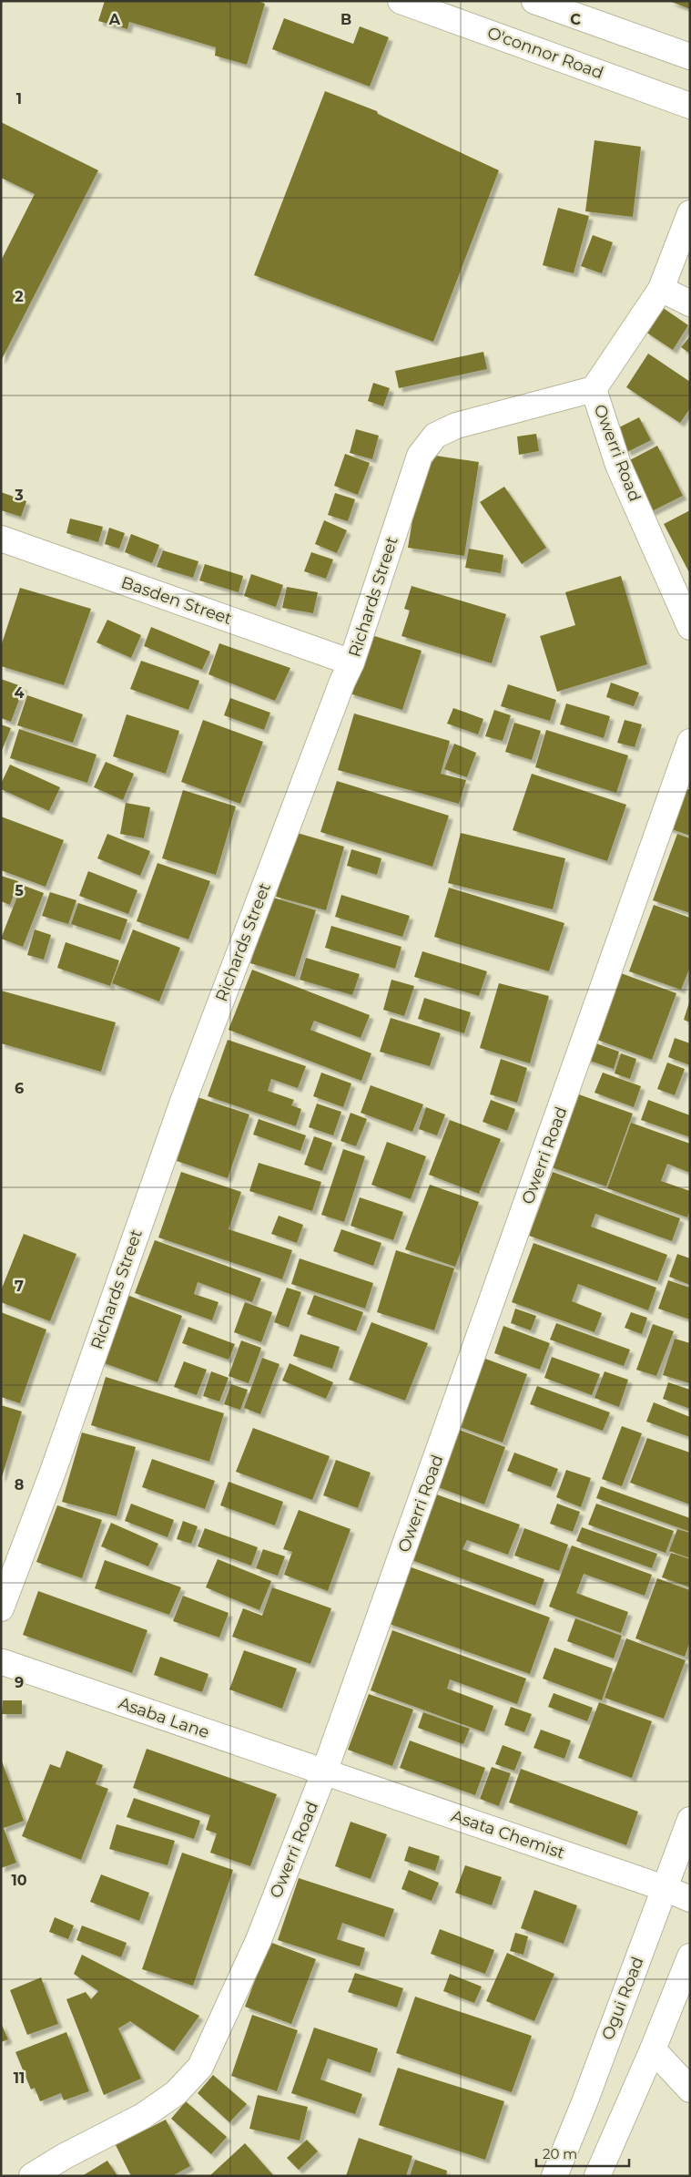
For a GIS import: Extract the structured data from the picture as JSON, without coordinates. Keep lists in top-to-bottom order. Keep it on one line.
{"streets":{"street":["O'connor Road","Owerri Road","Richards Street","Basden Street","Asaba Lane","Asata Chemist","Ogui Road"]},"crossings":[["Owerri Road","Richards Street"],["Owerri Road","Asaba Lane"],["Owerri Road","Asata Chemist"],["Richards Street","Basden Street"],["Asaba Lane","Asata Chemist"],["Asata Chemist","Ogui Road"]],"scale_bar":"20 m","grid":{"columns":["A","B","C"],"rows":["1","2","3","4","5","6","7","8","9","10","11"]}}
